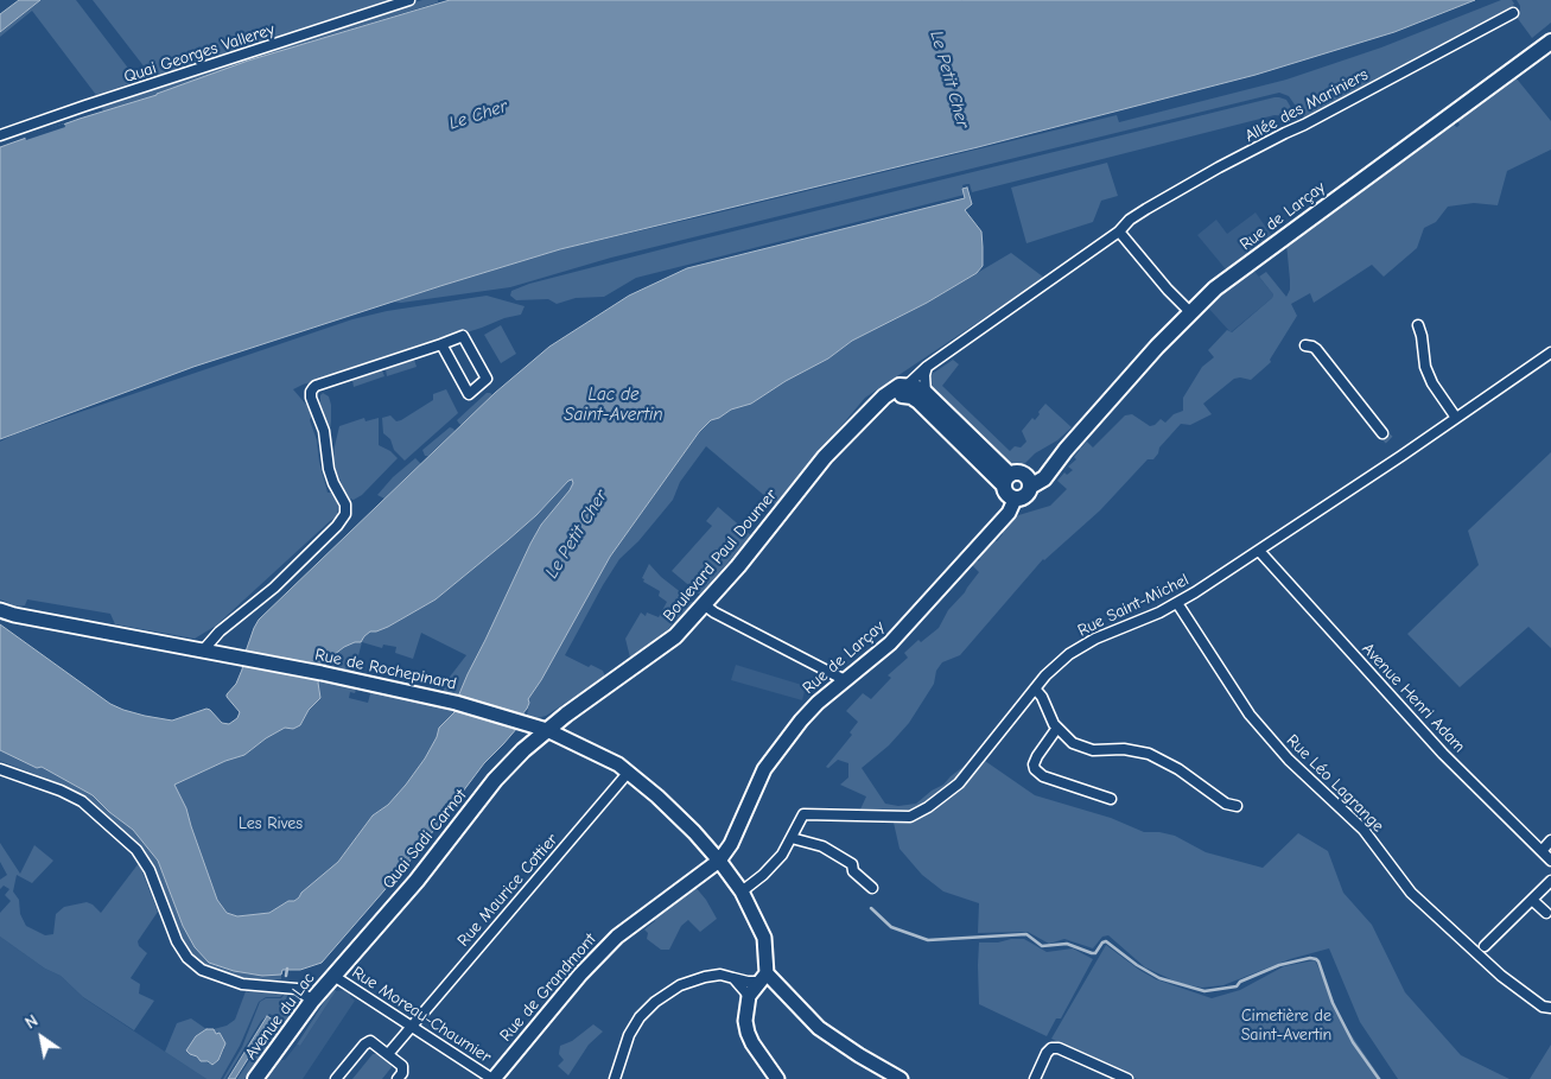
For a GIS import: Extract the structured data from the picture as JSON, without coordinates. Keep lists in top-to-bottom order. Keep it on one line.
{"streets":{"main road":["Rue de Larçay","Boulevard Paul Doumer","Quai Sadi Carnot","Avenue du Lac"],"street":["Quai Georges Vallerey","Allée des Mariniers","Rue Saint-Michel","Rue de Rochepinard","Avenue Henri Adam","Rue Léo Lagrange","Rue Maurice Cottier","Rue de Grandmont","Rue Moreau-Chaumier"]},"crossings":[["Allée des Mariniers","Boulevard Paul Doumer"],["Rue de Larçay","Rue de Rochepinard"],["Rue de Larçay","Rue de Grandmont"],["Boulevard Paul Doumer","Rue de Rochepinard"],["Boulevard Paul Doumer","Quai Sadi Carnot"],["Rue Saint-Michel","Rue de Rochepinard"],["Rue Saint-Michel","Avenue Henri Adam"],["Rue Saint-Michel","Rue Léo Lagrange"],["Rue de Rochepinard","Quai Sadi Carnot"],["Rue de Rochepinard","Rue Maurice Cottier"],["Rue de Rochepinard","Rue de Grandmont"],["Quai Sadi Carnot","Rue Moreau-Chaumier"],["Quai Sadi Carnot","Avenue du Lac"],["Rue Maurice Cottier","Rue Moreau-Chaumier"],["Rue de Grandmont","Rue Moreau-Chaumier"],["Rue Moreau-Chaumier","Avenue du Lac"]],"water":["Le Petit Cher","Le Cher","Lac de Saint-Avertin"],"parks":["Les Rives","Cimetière de Saint-Avertin"],"north":"top left"}
